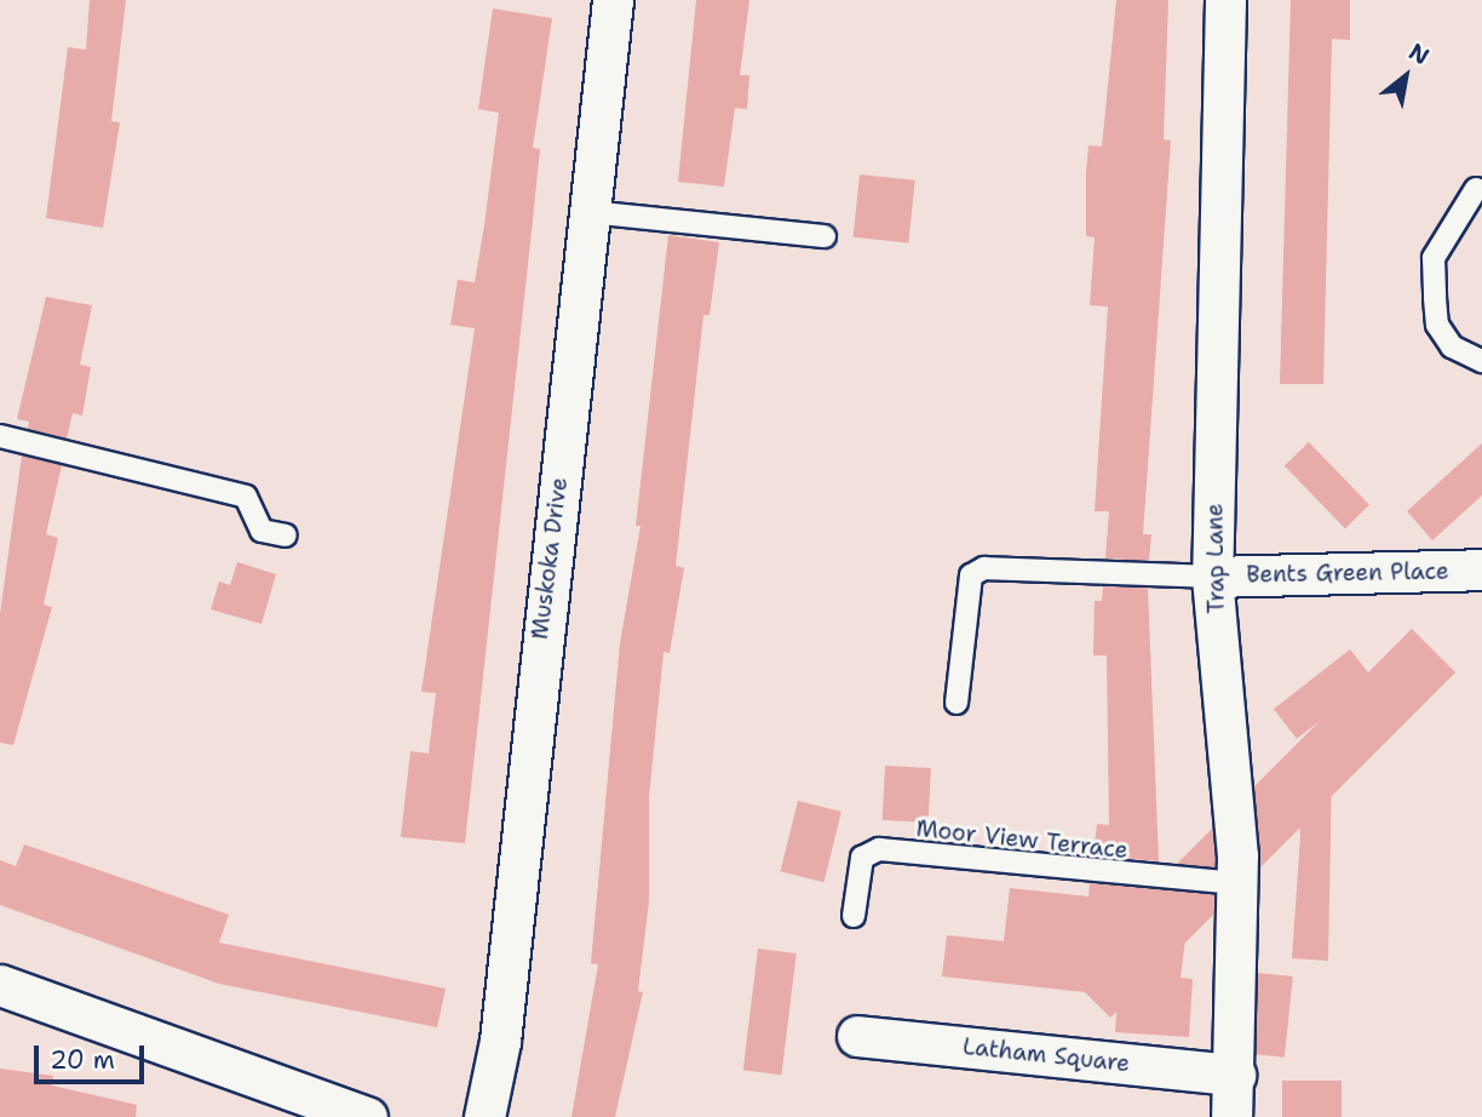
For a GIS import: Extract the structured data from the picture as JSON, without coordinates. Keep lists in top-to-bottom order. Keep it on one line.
{"streets":{"street":["Muskoka Drive","Trap Lane","Bents Green Place","Latham Square"],"lane":["Moor View Terrace"]},"crossings":[["Trap Lane","Bents Green Place"],["Trap Lane","Moor View Terrace"],["Trap Lane","Latham Square"]],"scale_bar":"20 m","north":"top right"}
